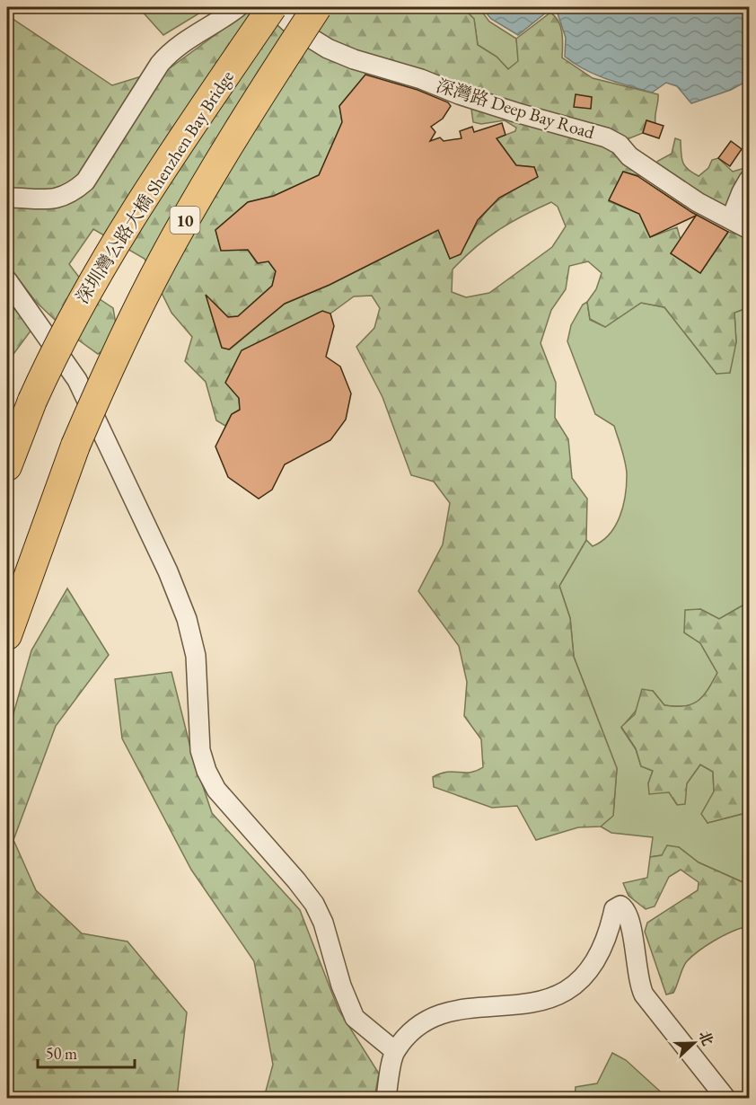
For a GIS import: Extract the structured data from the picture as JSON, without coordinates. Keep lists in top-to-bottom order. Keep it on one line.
{"streets":{"highway":["深圳灣公路大橋 Shenzhen Bay Bridge","10"],"street":["深灣路 Deep Bay Road"]},"crossings":[["深灣路 Deep Bay Road","深圳灣公路大橋 Shenzhen Bay Bridge"]],"scale_bar":"50 m","north":"right"}
